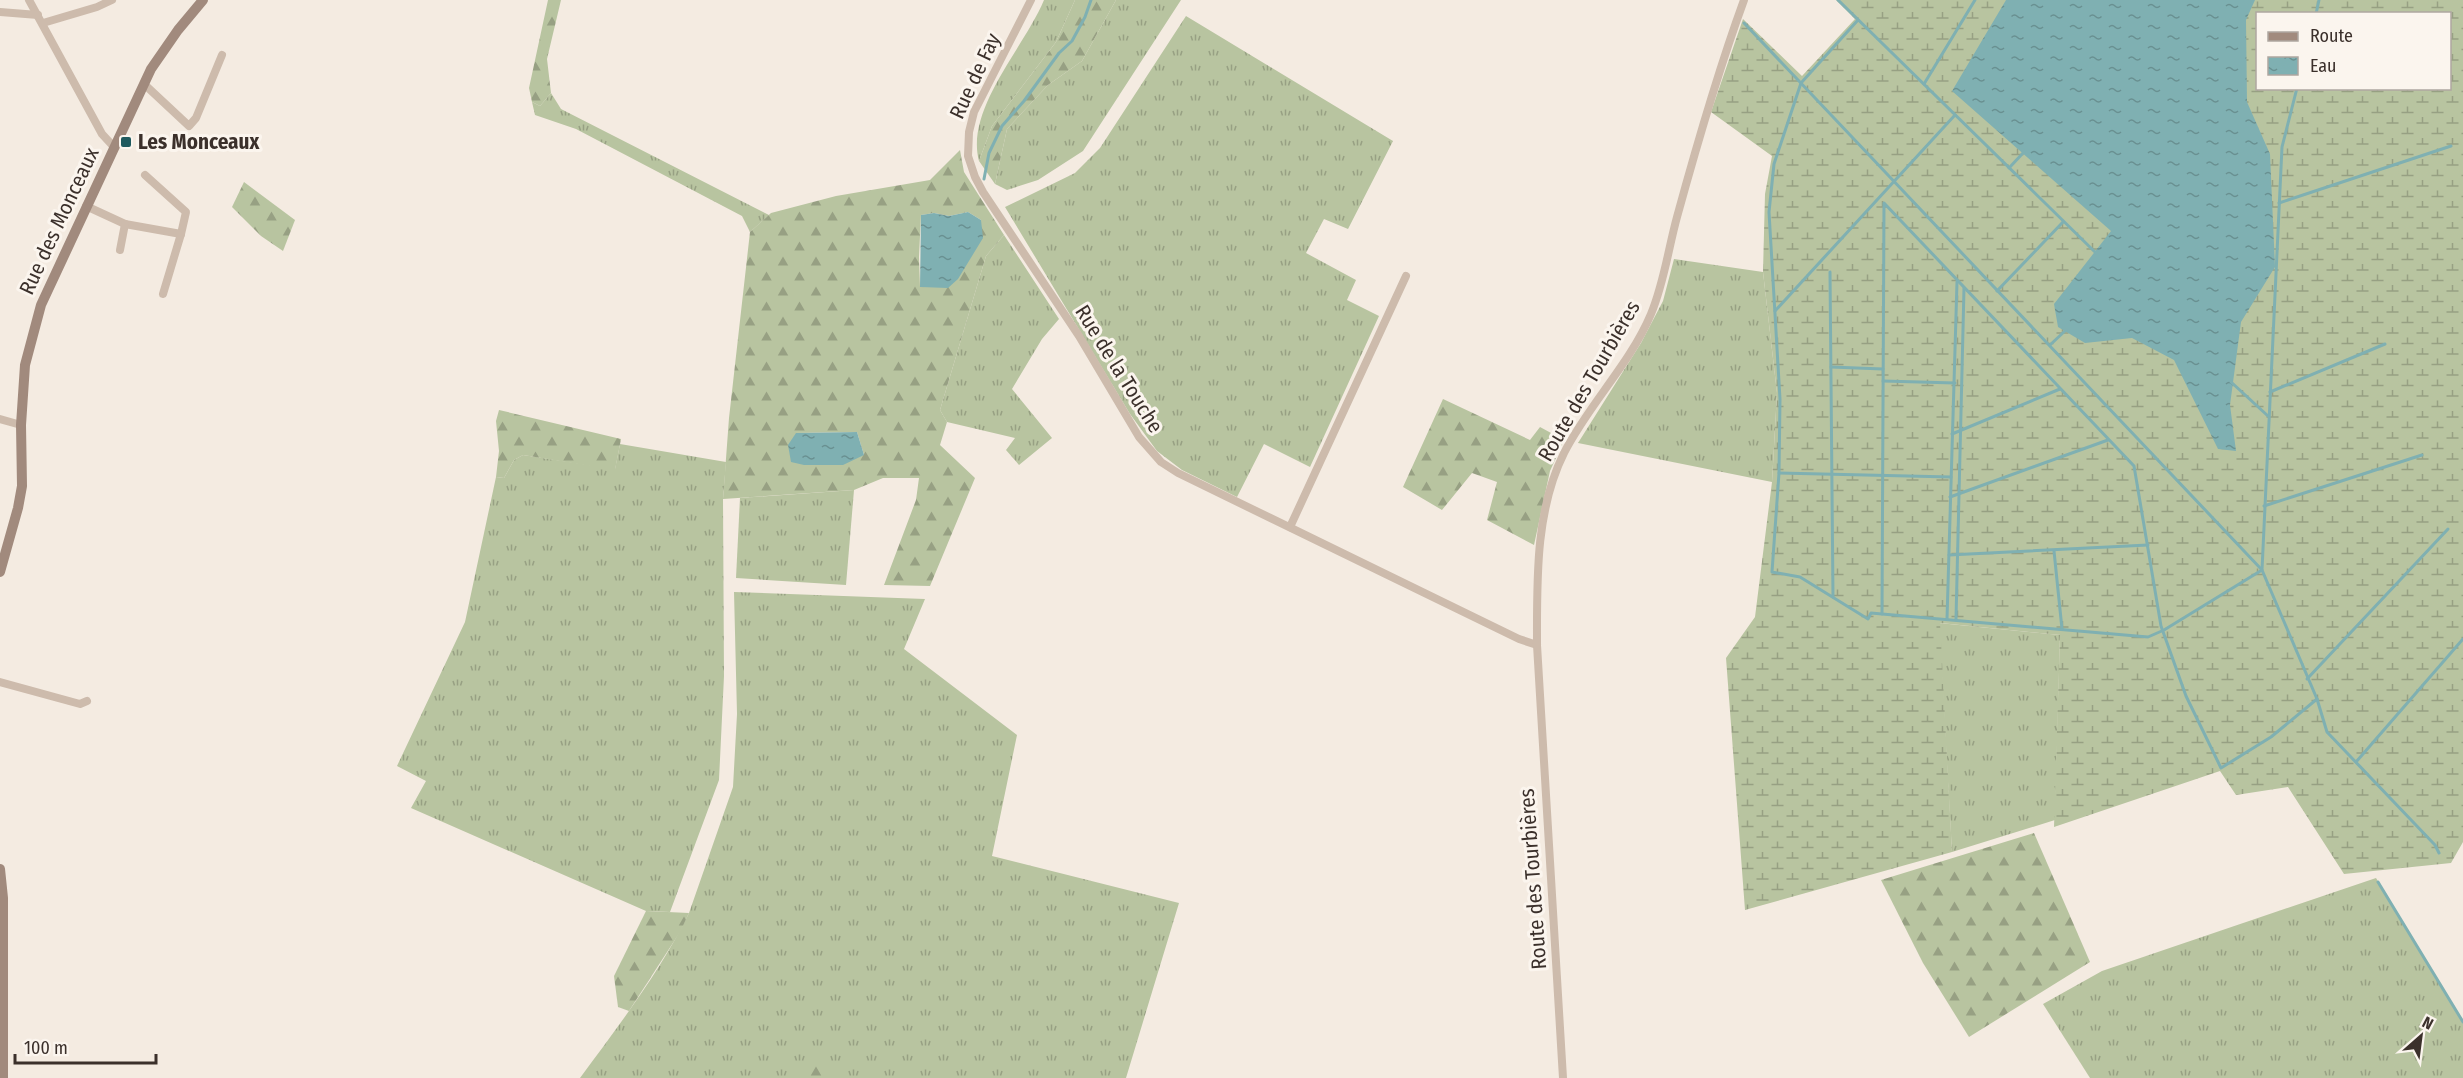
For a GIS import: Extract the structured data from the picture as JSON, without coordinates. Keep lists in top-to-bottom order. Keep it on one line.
{"streets":{"main road":["Rue des Monceaux"],"street":["Rue de Fay","Rue de la Touche","Route des Tourbières"]},"crossings":[["Rue de Fay","Rue de la Touche"],["Rue de la Touche","Route des Tourbières"]],"places":{"transit":["Les Monceaux"]},"legend":["Route","Eau"],"scale_bar":"100 m","north":"top right"}
